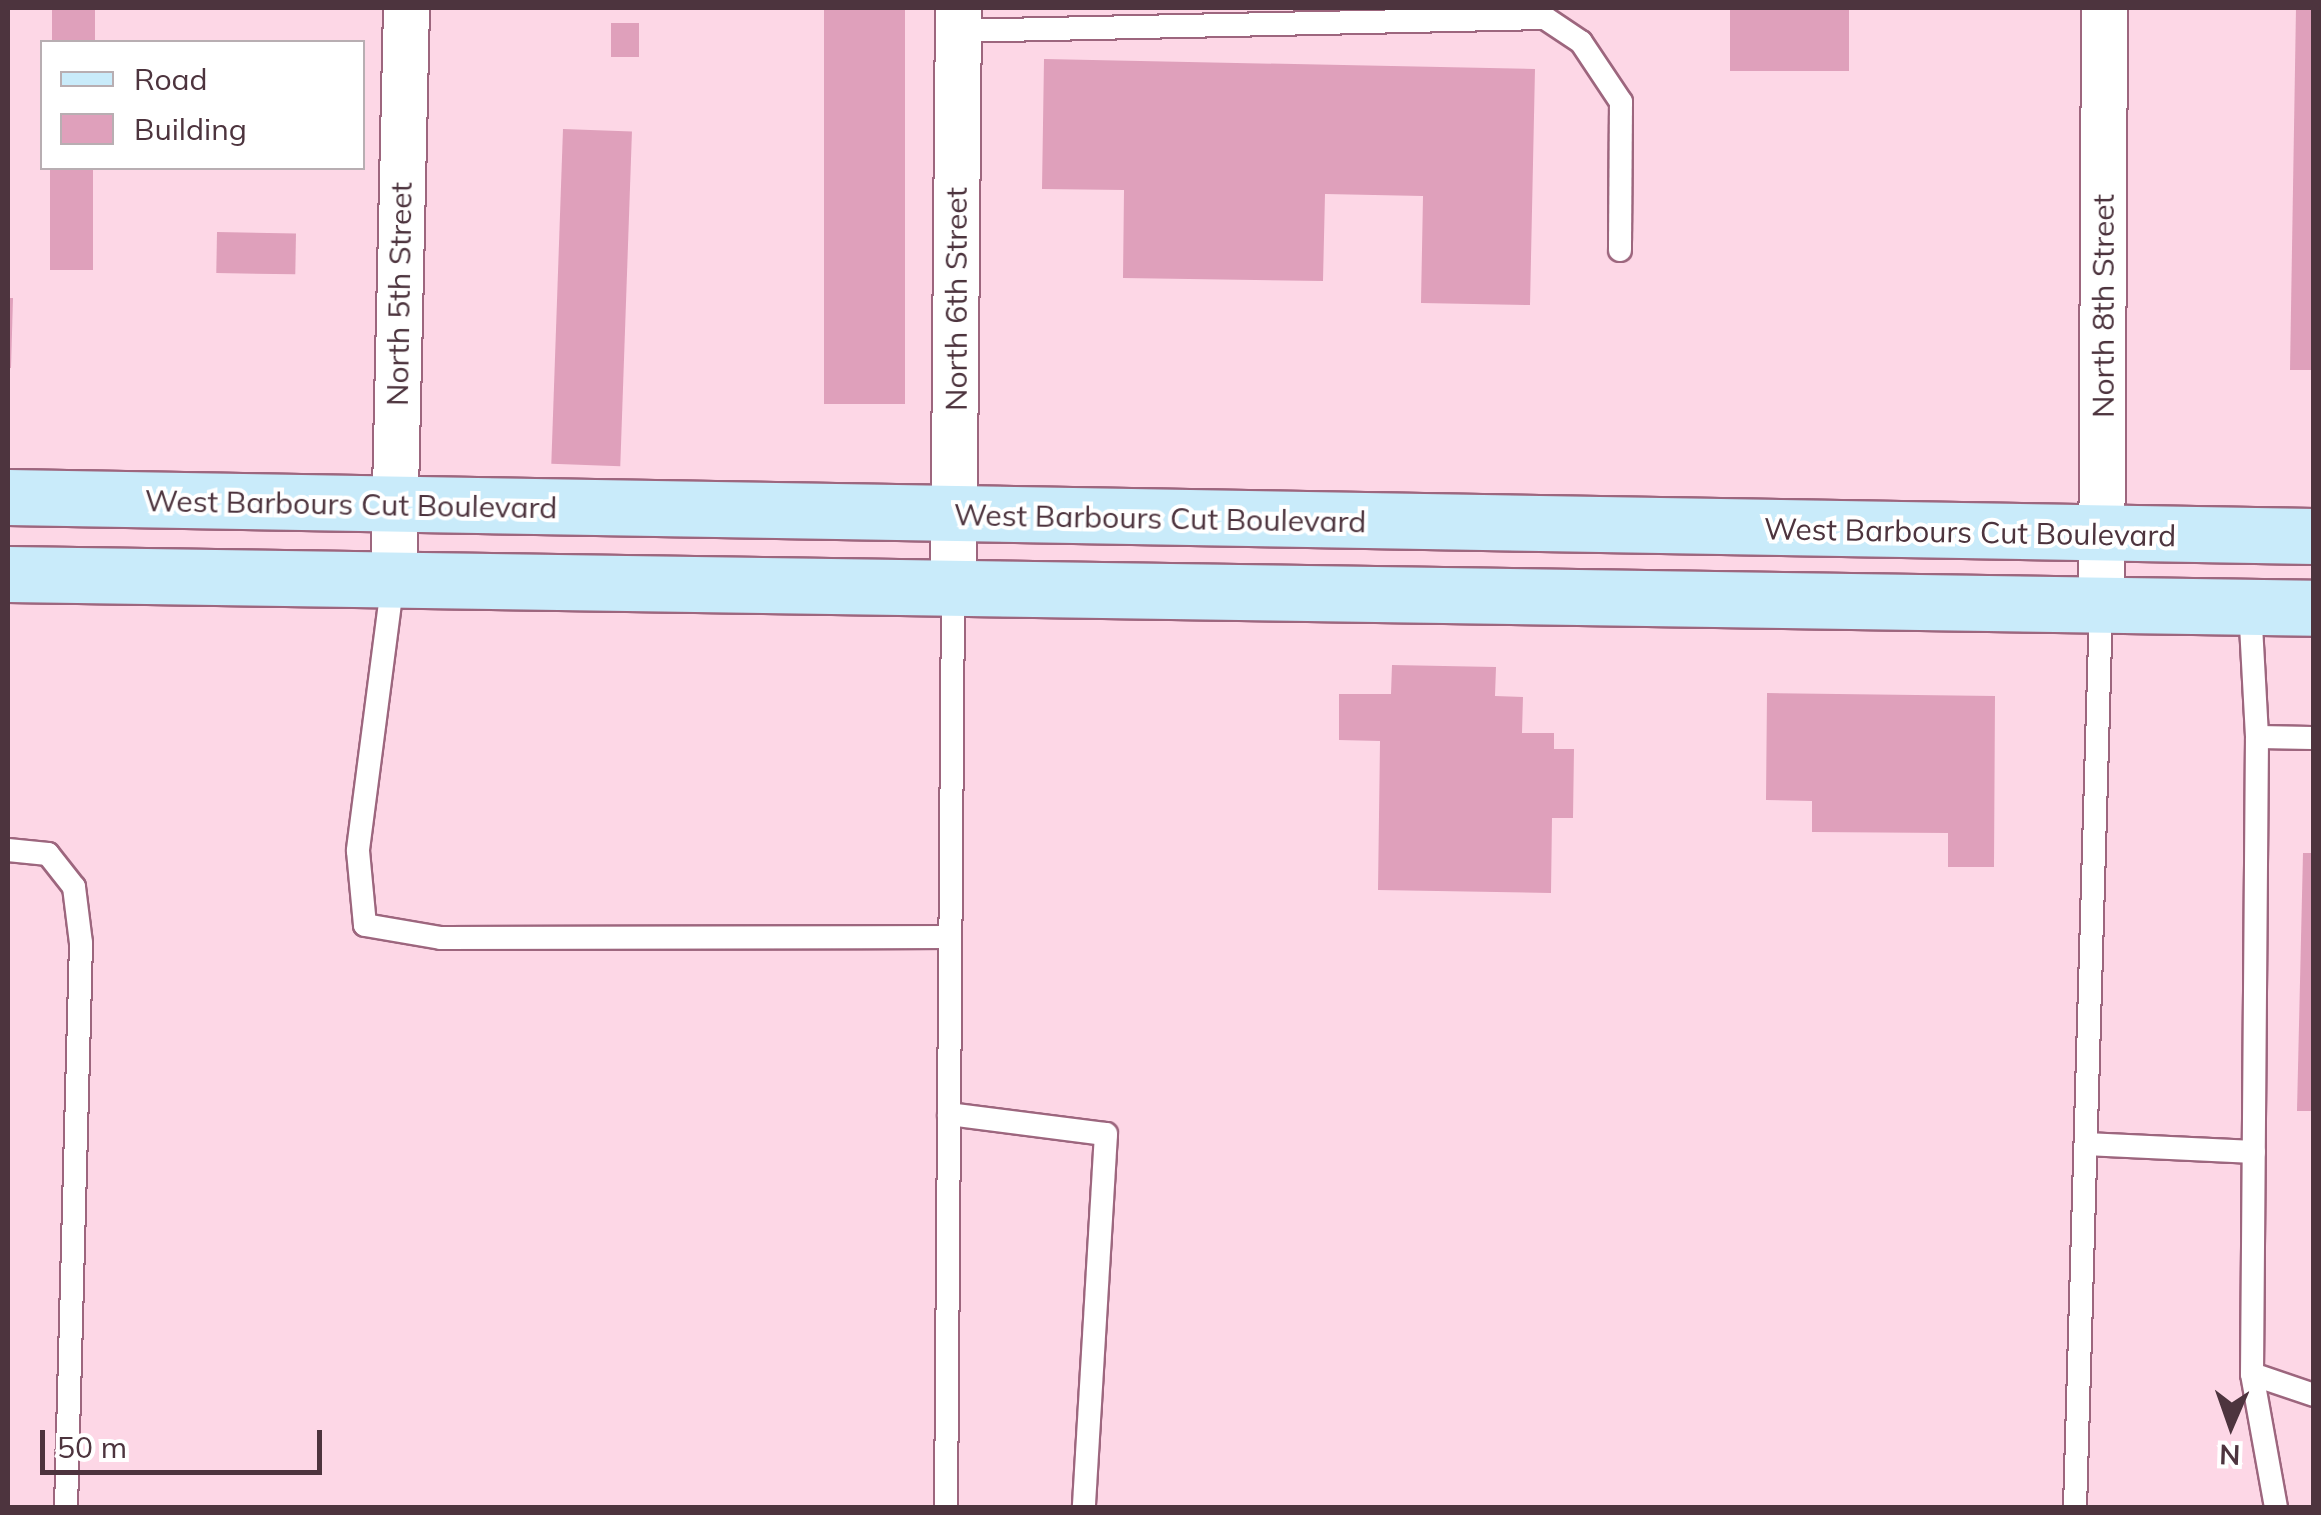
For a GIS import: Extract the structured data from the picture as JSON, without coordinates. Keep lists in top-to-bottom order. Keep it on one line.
{"streets":{"street":["North 5th Street","North 6th Street","North 8th Street","West Barbours Cut Boulevard"]},"crossings":[["North 5th Street","West Barbours Cut Boulevard"],["North 6th Street","West Barbours Cut Boulevard"],["North 8th Street","West Barbours Cut Boulevard"]],"legend":["Road","Building"],"scale_bar":"50 m","north":"bottom"}
